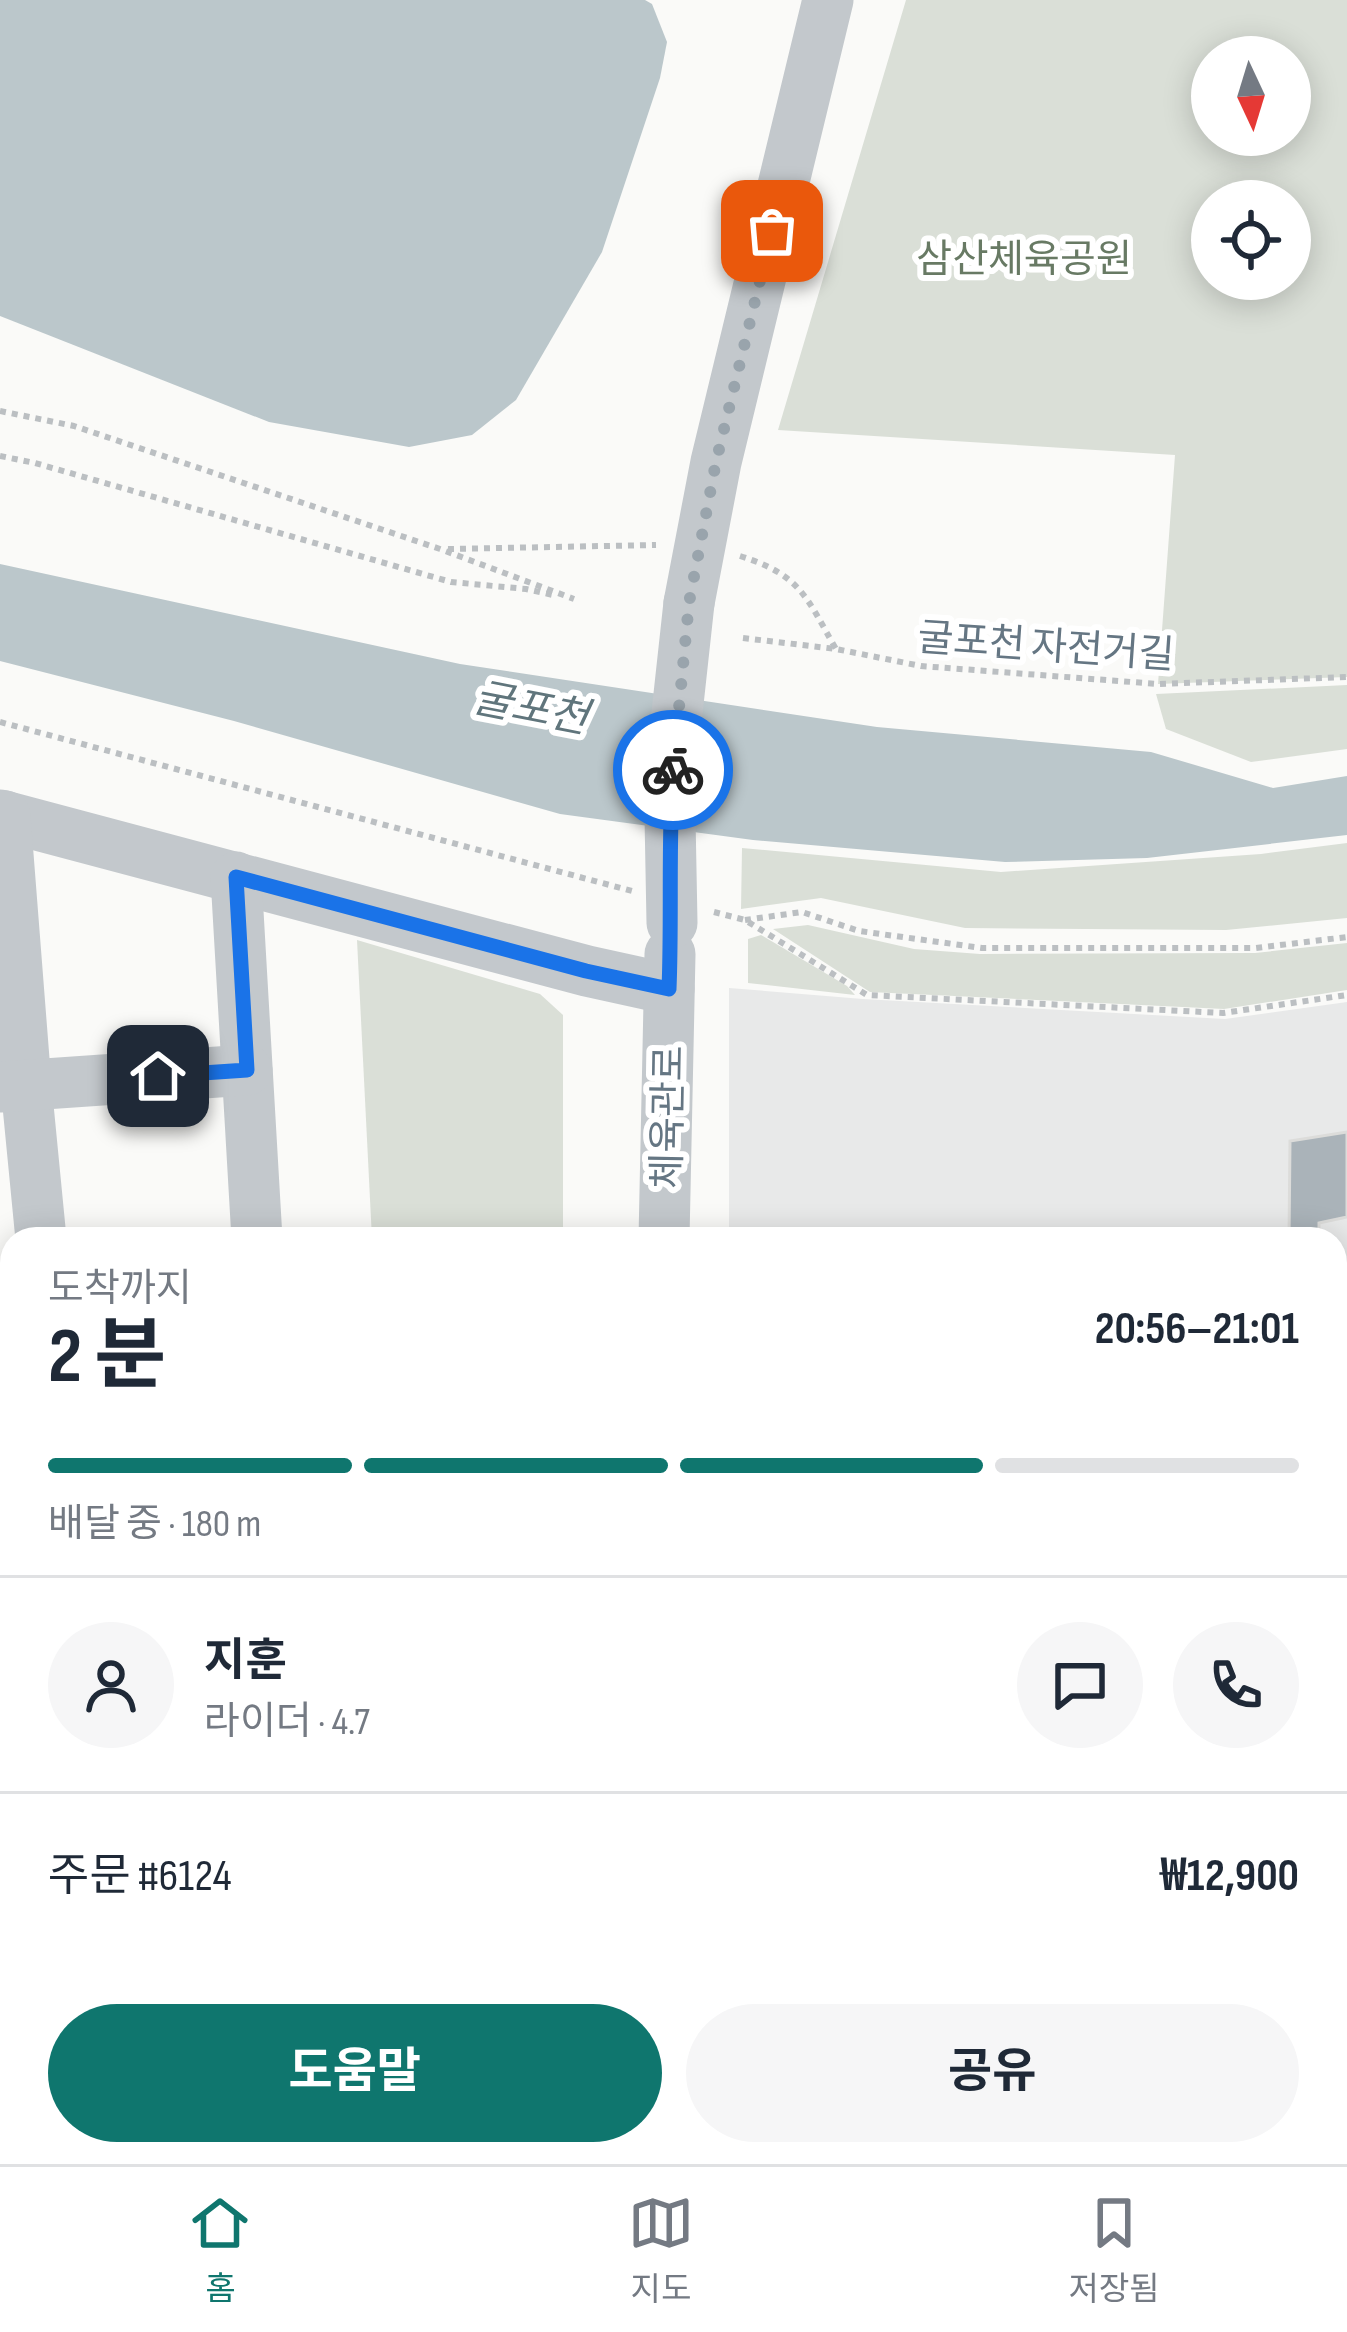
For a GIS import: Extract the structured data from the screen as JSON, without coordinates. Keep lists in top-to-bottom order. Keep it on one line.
{"streets":{"street":["체육관로"],"path":["굴포천 자전거길"]},"water":["굴포천"],"parks":["삼산체육공원"],"north":"bottom","page":{"heading":["2 분","도착까지","20:56–21:01"],"panel":["지훈","라이더 · 4.7","주문 #6124","₩12,900"],"bar":"배달 중 · 180 m","buttons":["도움말","공유"],"tabs":["홈","지도","저장됨"]}}
